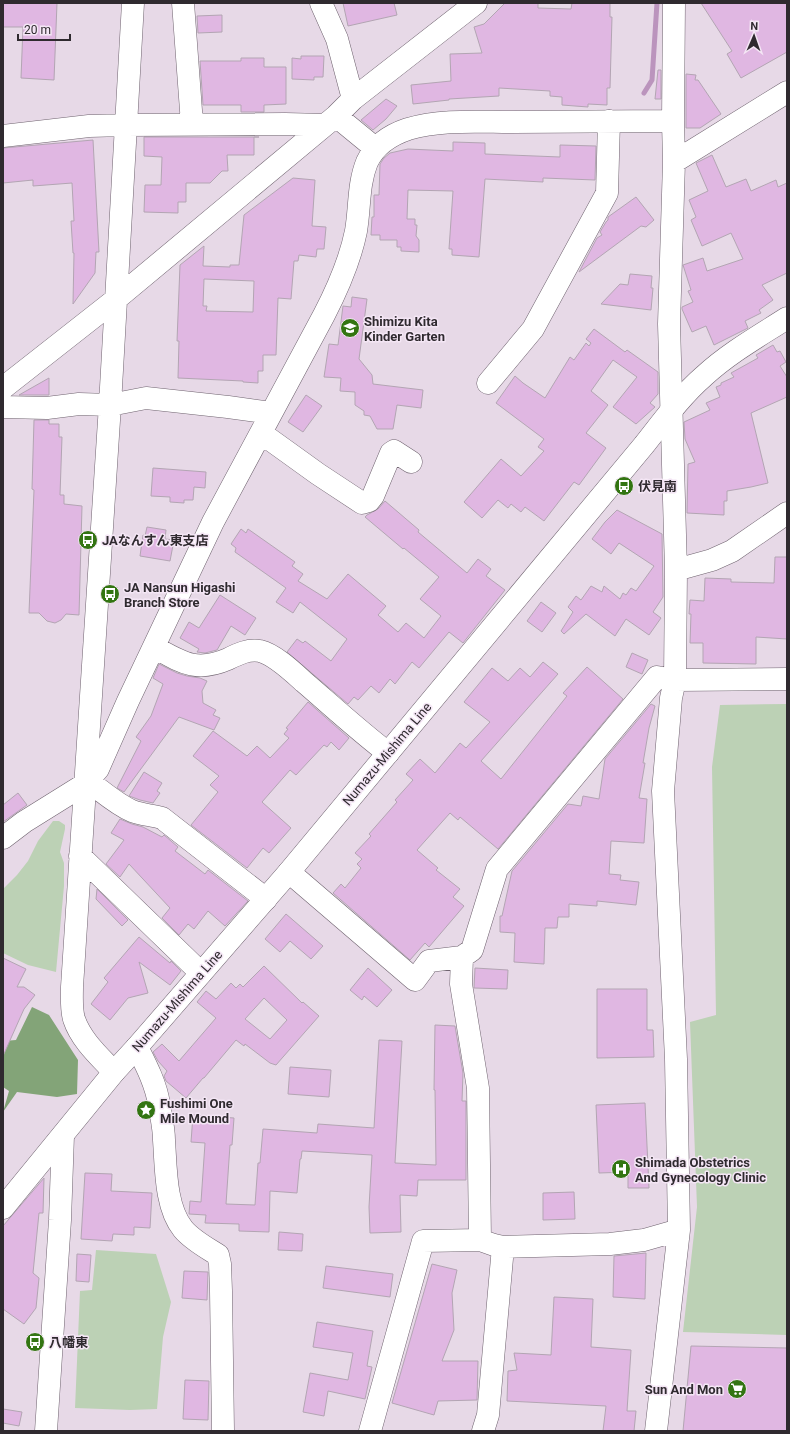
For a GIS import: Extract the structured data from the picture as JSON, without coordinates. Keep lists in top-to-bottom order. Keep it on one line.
{"streets":{"street":["Numazu-Mishima Line"]},"places":{"school or university":["Shimizu Kita Kinder Garten"],"bus stop":["伏見南","JAなんすん東支店","JA Nansun Higashi Branch Store","八幡東"],"place":["Fushimi One Mile Mound"],"hospital":["Shimada Obstetrics And Gynecology Clinic"],"supermarket":["Sun And Mon"]},"scale_bar":"20 m","north":"top"}
